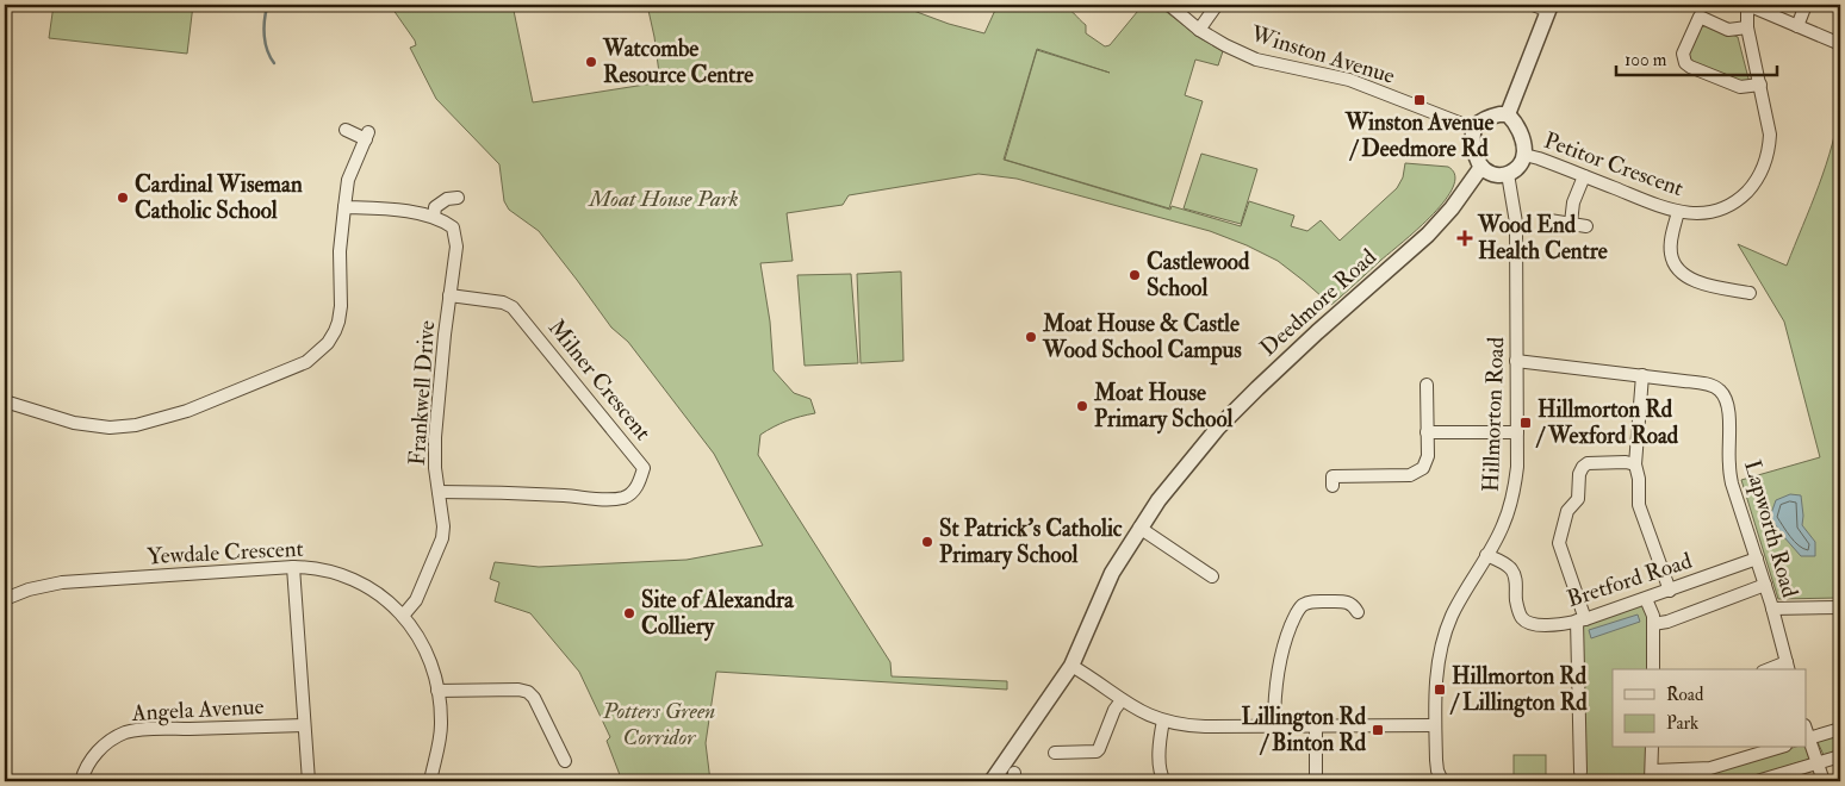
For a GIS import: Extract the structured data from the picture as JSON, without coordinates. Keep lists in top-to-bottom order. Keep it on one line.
{"streets":{"street":["Winston Avenue","Petitor Crescent","Deedmore Road","Milner Crescent","Frankwell Drive","Hillmorton Road","Lapworth Road","Yewdale Crescent","Bretford Road","Angela Avenue"]},"crossings":[["Winston Avenue","Petitor Crescent"],["Winston Avenue","Deedmore Road"],["Winston Avenue","Hillmorton Road"],["Petitor Crescent","Deedmore Road"],["Petitor Crescent","Hillmorton Road"],["Deedmore Road","Hillmorton Road"],["Milner Crescent","Frankwell Drive"],["Frankwell Drive","Yewdale Crescent"],["Hillmorton Road","Lapworth Road"],["Hillmorton Road","Bretford Road"],["Lapworth Road","Bretford Road"]],"parks":["Moat House Park","Potters Green Corridor"],"places":{"other":["Watcombe Resource Centre","Cardinal Wiseman Catholic School","Castlewood School","Moat House & Castle Wood School Campus","Moat House Primary School","St Patrick's Catholic Primary School","Site of Alexandra Colliery"],"transit":["Winston Avenue / Deedmore Rd","Hillmorton Rd / Wexford Road","Hillmorton Rd / Lillington Rd","Lillington Rd / Binton Rd"],"health":["Wood End Health Centre"]},"legend":["Road","Park"],"scale_bar":"100 m"}
